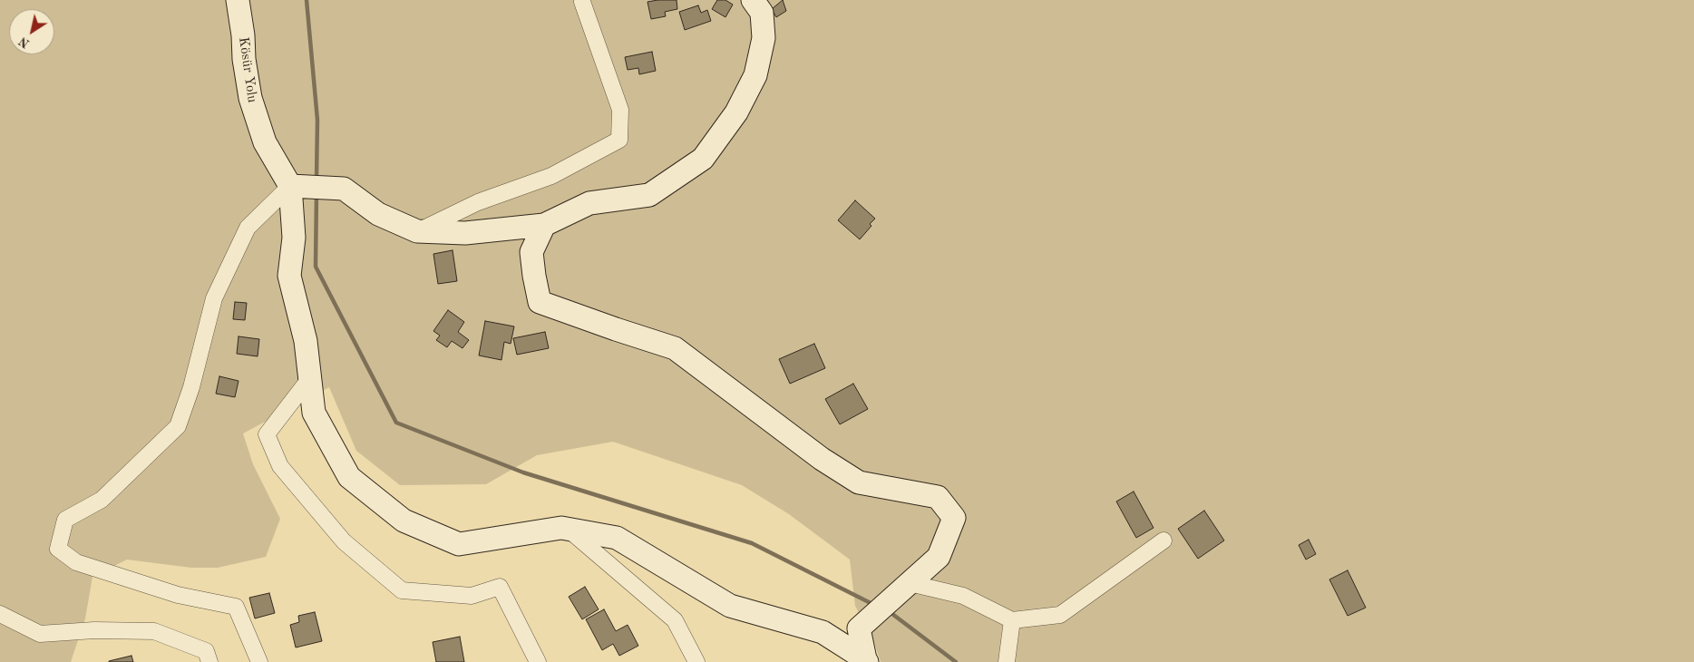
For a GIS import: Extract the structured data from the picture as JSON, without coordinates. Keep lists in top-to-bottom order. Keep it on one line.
{"streets":{"street":["Kösür Yolu"]},"north":"bottom left"}
